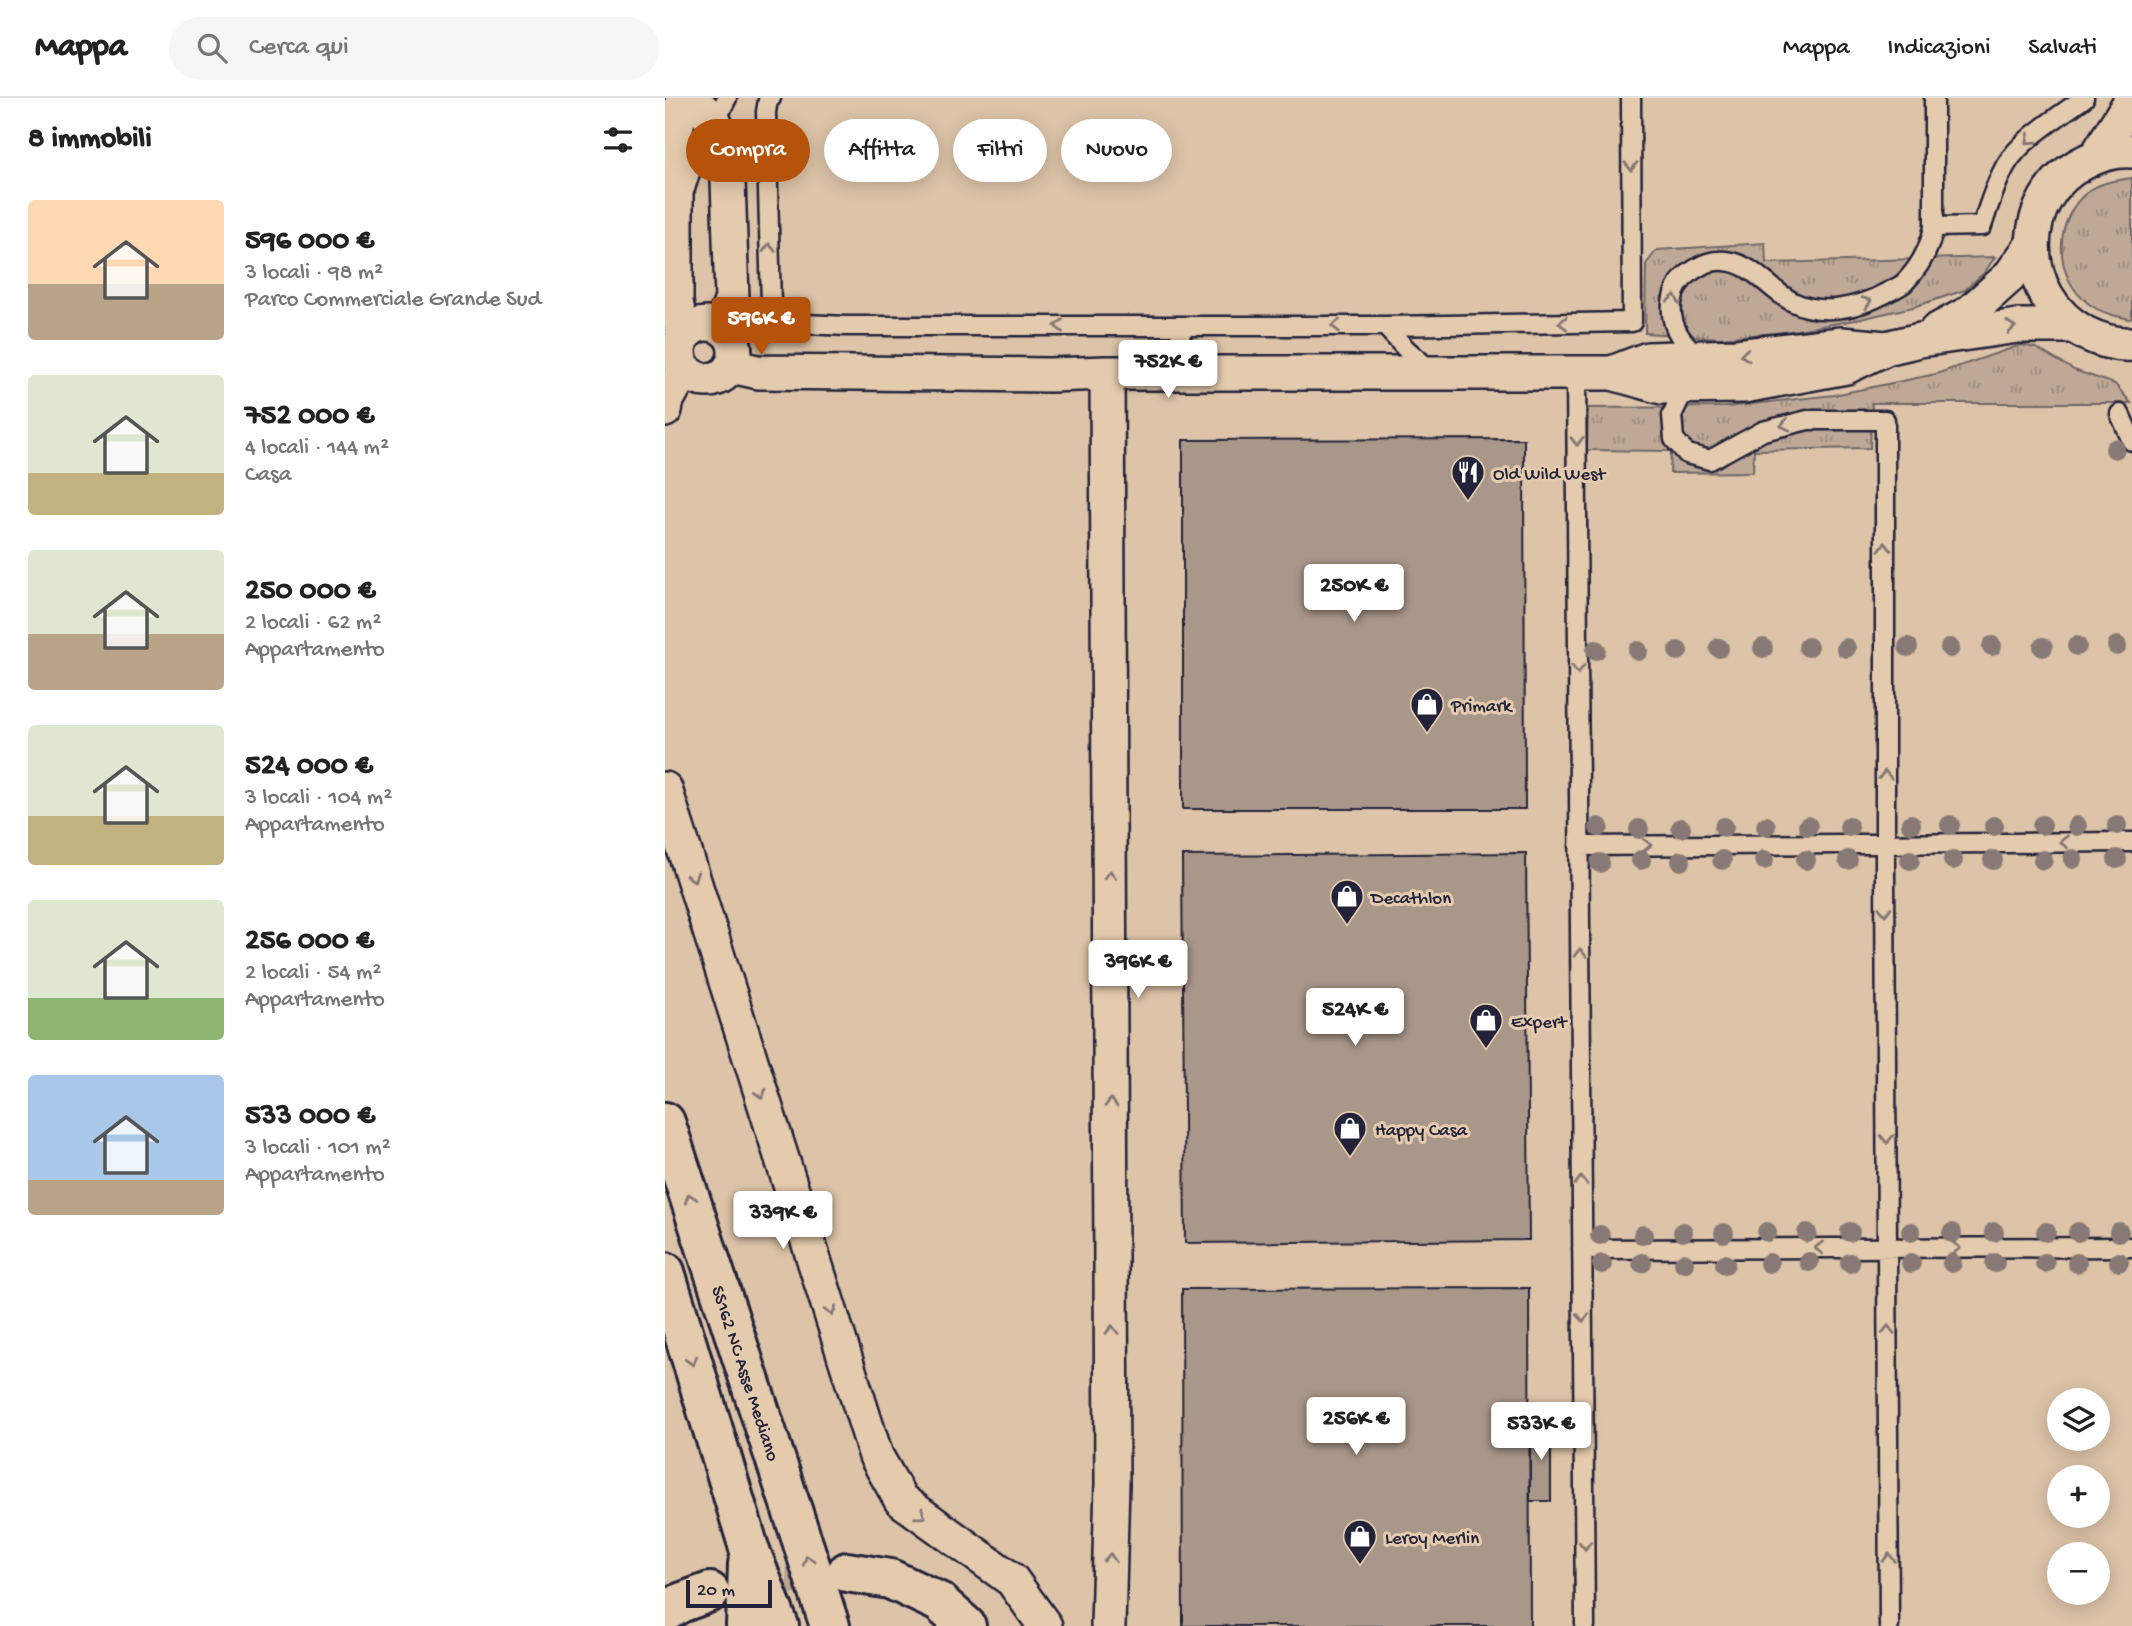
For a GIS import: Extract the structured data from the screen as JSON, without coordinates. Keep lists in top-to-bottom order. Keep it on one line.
{"streets":{"highway":["SS162 NC Asse Mediano"]},"places":{"restaurant":["Old Wild West"],"shop":["Primark","Decathlon","Expert","Happy Casa","Leroy Merlin"]},"scale_bar":"20 m","page":{"header":"Mappa","search":"Cerca qui","nav":["Mappa","Indicazioni","Salvati"],"heading":"8 immobili","chip":["Compra","Affitta","Filtri","Nuovo"],"list":[{"name":"596 000 €","note":"3 locali · 98 m² · Parco Commerciale Grande Sud"},{"name":"752 000 €","note":"4 locali · 144 m² · Casa"},{"name":"250 000 €","note":"2 locali · 62 m² · Appartamento"},{"name":"524 000 €","note":"3 locali · 104 m² · Appartamento"},{"name":"256 000 €","note":"2 locali · 54 m² · Appartamento"},{"name":"533 000 €","note":"3 locali · 101 m² · Appartamento"}],"price":["596K €","752K €","250K €","396K €","524K €","339K €","256K €","533K €"],"map_buttons":["+","−"],"scale":"20 m"}}
